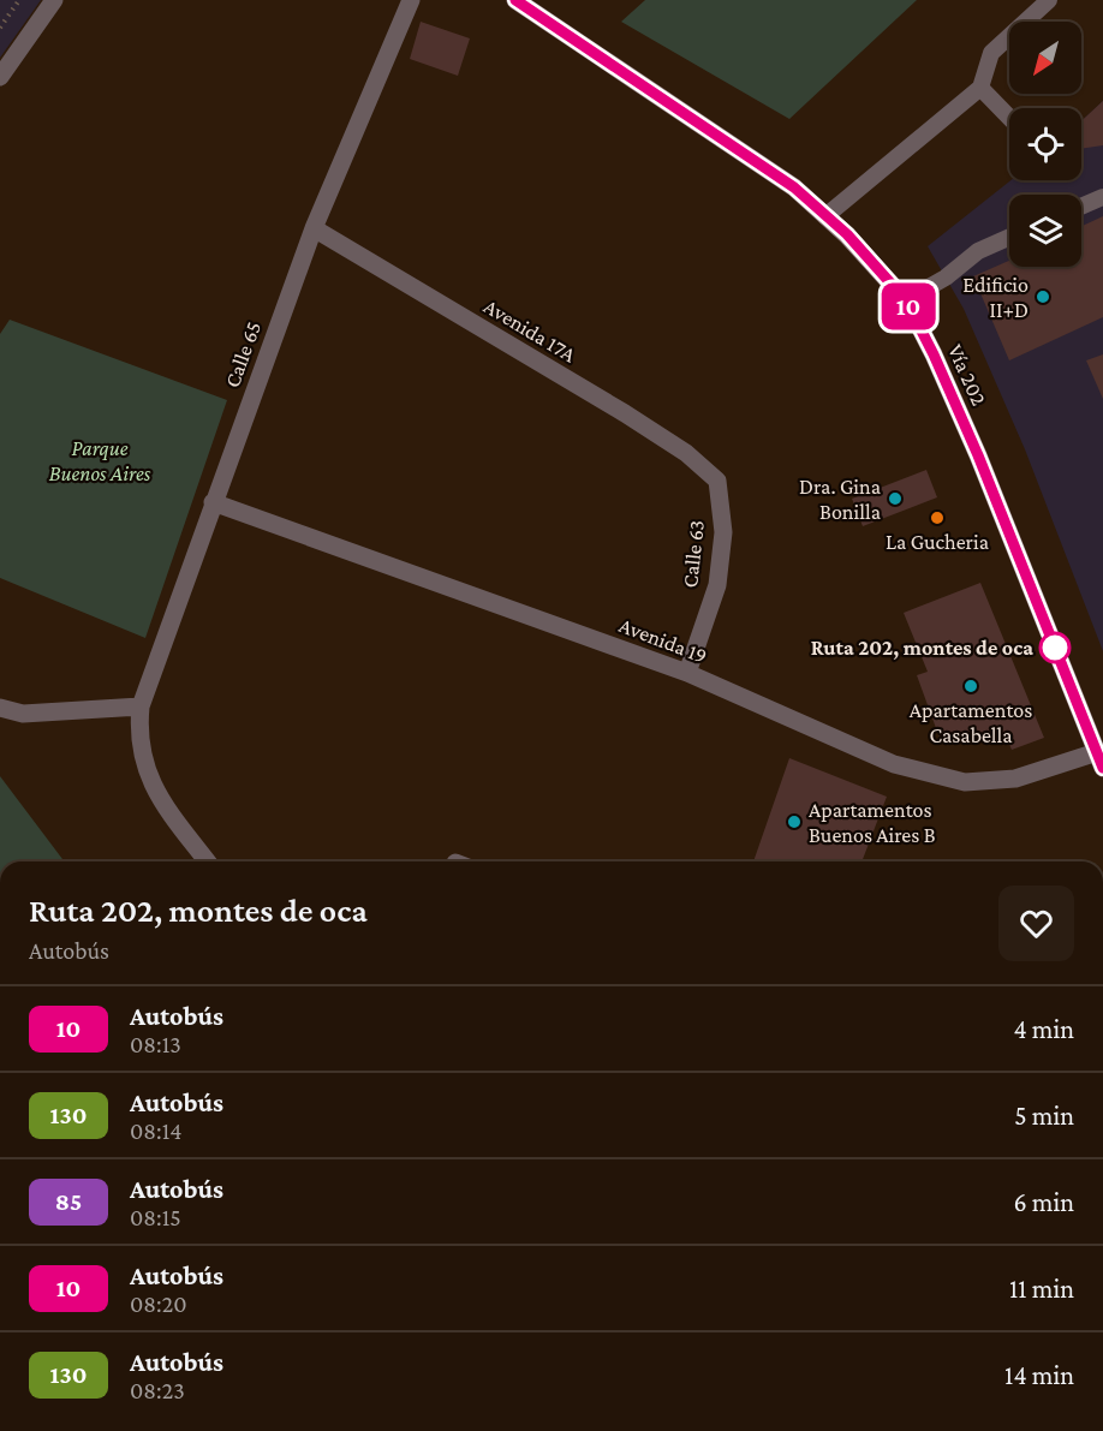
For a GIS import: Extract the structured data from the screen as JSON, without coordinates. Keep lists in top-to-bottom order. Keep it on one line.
{"streets":{"main road":["Vía 202"],"street":["Avenida 17A","Calle 65","Calle 63","Avenida 19"]},"crossings":[["Avenida 17A","Calle 65"],["Avenida 17A","Calle 63"],["Calle 65","Avenida 19"],["Vía 202","Avenida 19"],["Calle 63","Avenida 19"]],"parks":["Parque Buenos Aires"],"places":["Edificio II+D","Dra. Gina Bonilla","La Gucheria","Ruta 202, montes de oca","Apartamentos Casabella","Apartamentos Buenos Aires B"],"lines":["bus line 10"],"north":"bottom left","page":{"on_map":"10","heading":["Ruta 202, montes de oca","Autobús"],"list":[{"mark":"10","name":"Autobús","note":"08:13","value":"4 min"},{"mark":"130","name":"Autobús","note":"08:14","value":"5 min"},{"mark":"85","name":"Autobús","note":"08:15","value":"6 min"},{"mark":"10","name":"Autobús","note":"08:20","value":"11 min"},{"mark":"130","name":"Autobús","note":"08:23","value":"14 min"}]}}
